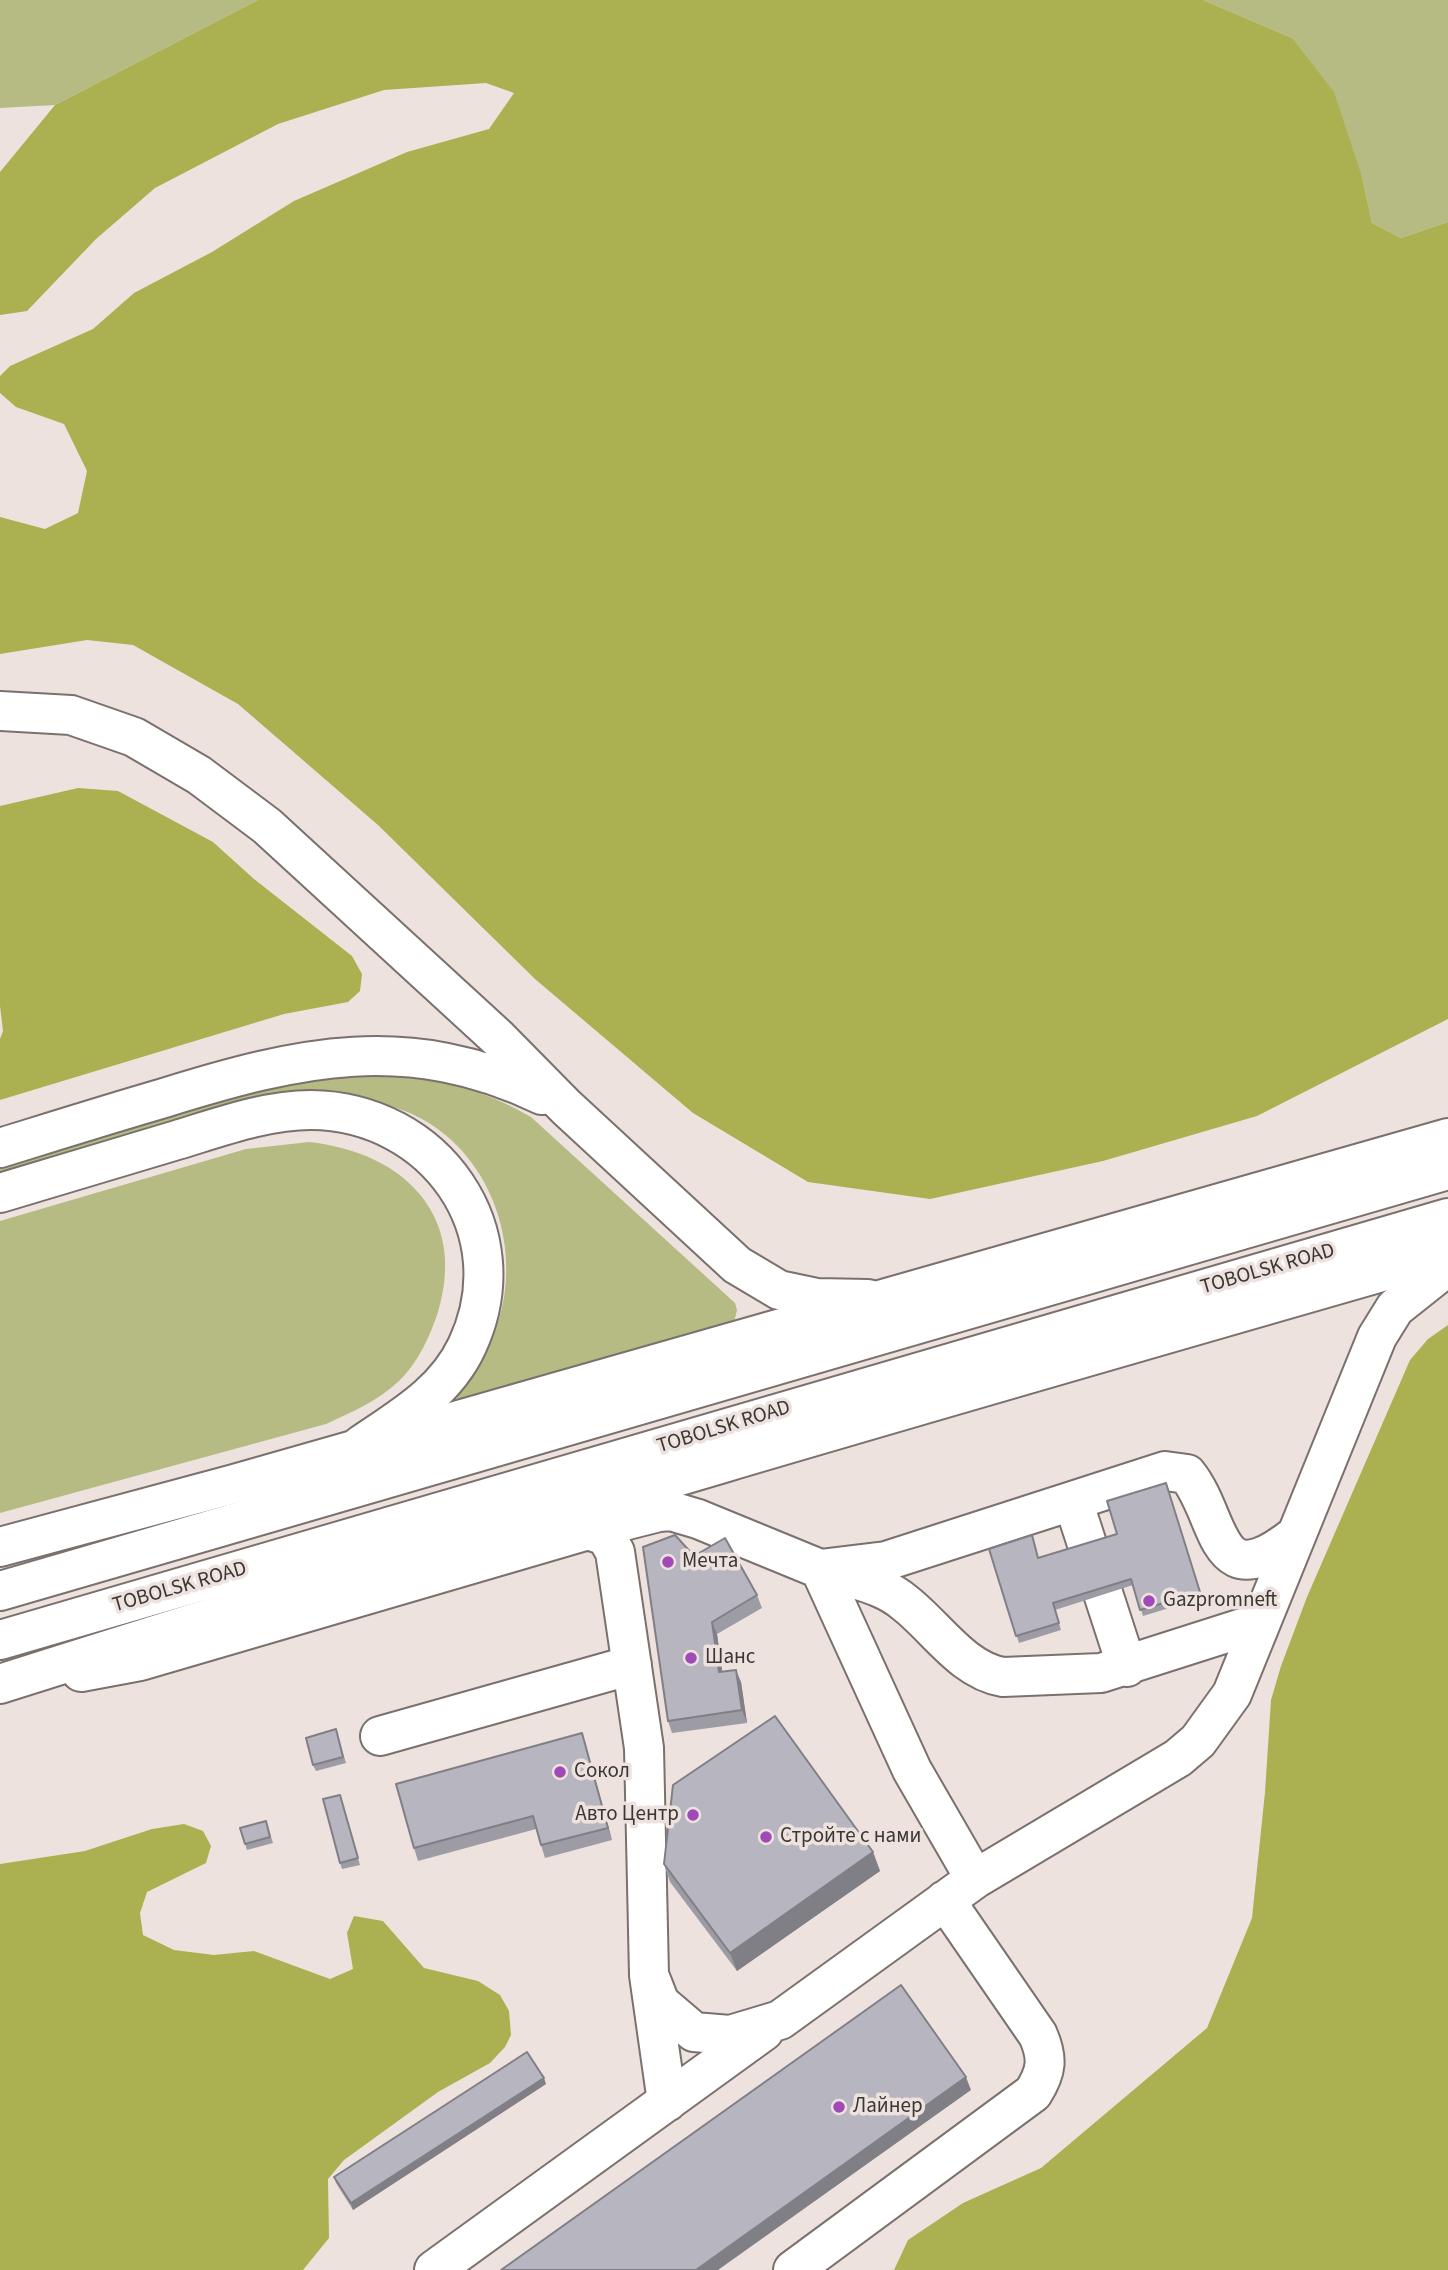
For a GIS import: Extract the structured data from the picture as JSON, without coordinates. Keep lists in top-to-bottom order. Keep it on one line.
{"streets":{"main road":["TOBOLSK ROAD"]},"places":["Мечта","Gazpromneft","Шанс","Сокол","Авто Центр","Стройте с нами","Лайнер"]}
